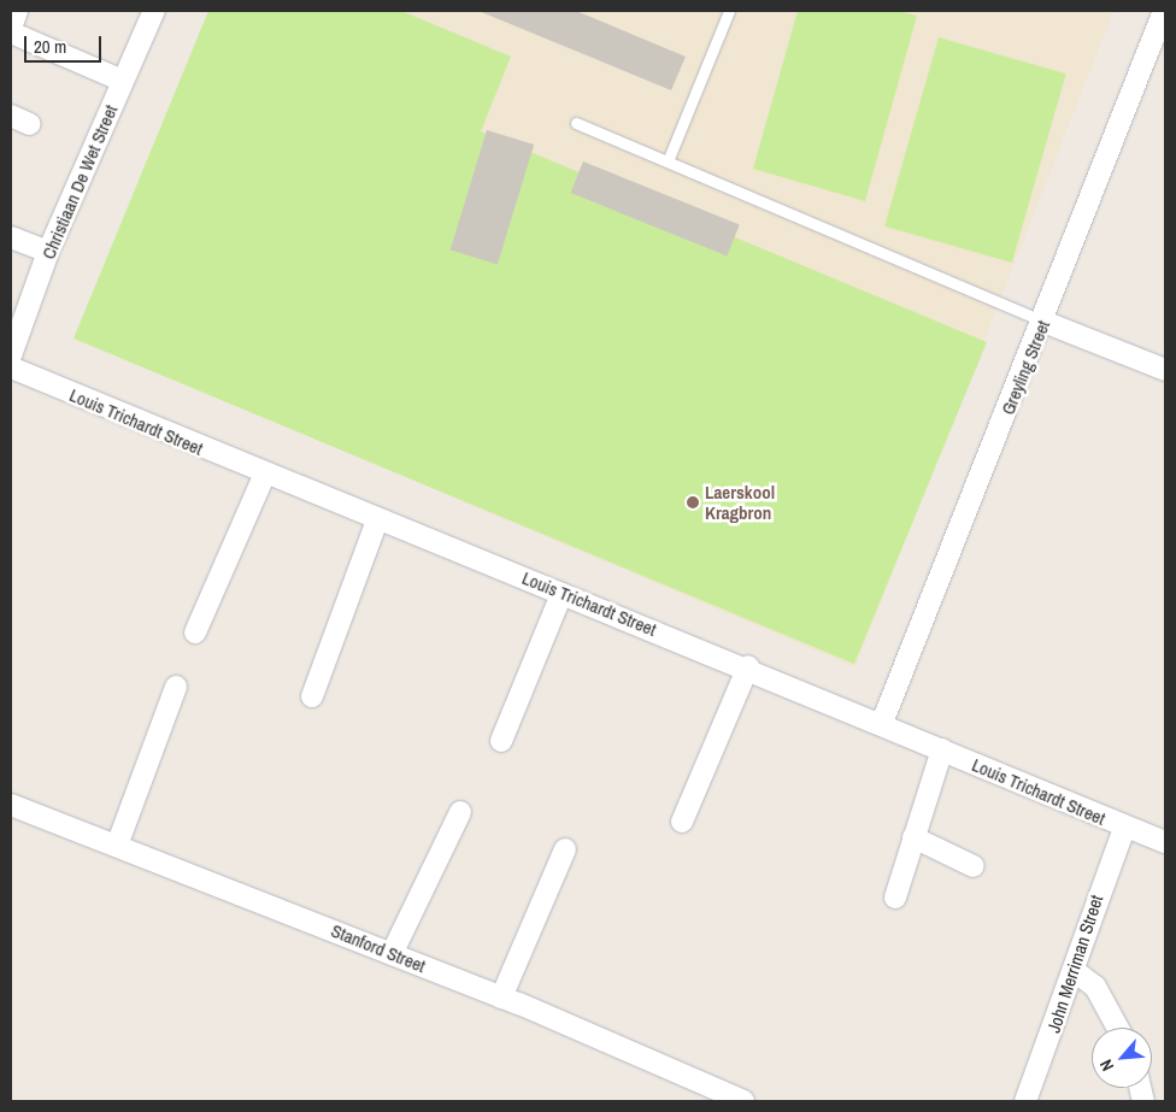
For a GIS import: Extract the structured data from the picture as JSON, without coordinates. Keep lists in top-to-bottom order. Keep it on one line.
{"streets":{"street":["Christiaan De Wet Street","Greyling Street","Louis Trichardt Street","Stanford Street","John Merriman Street"]},"crossings":[["Greyling Street","Louis Trichardt Street"],["Louis Trichardt Street","John Merriman Street"]],"places":["Laerskool Kragbron"],"scale_bar":"20 m","north":"bottom left"}
